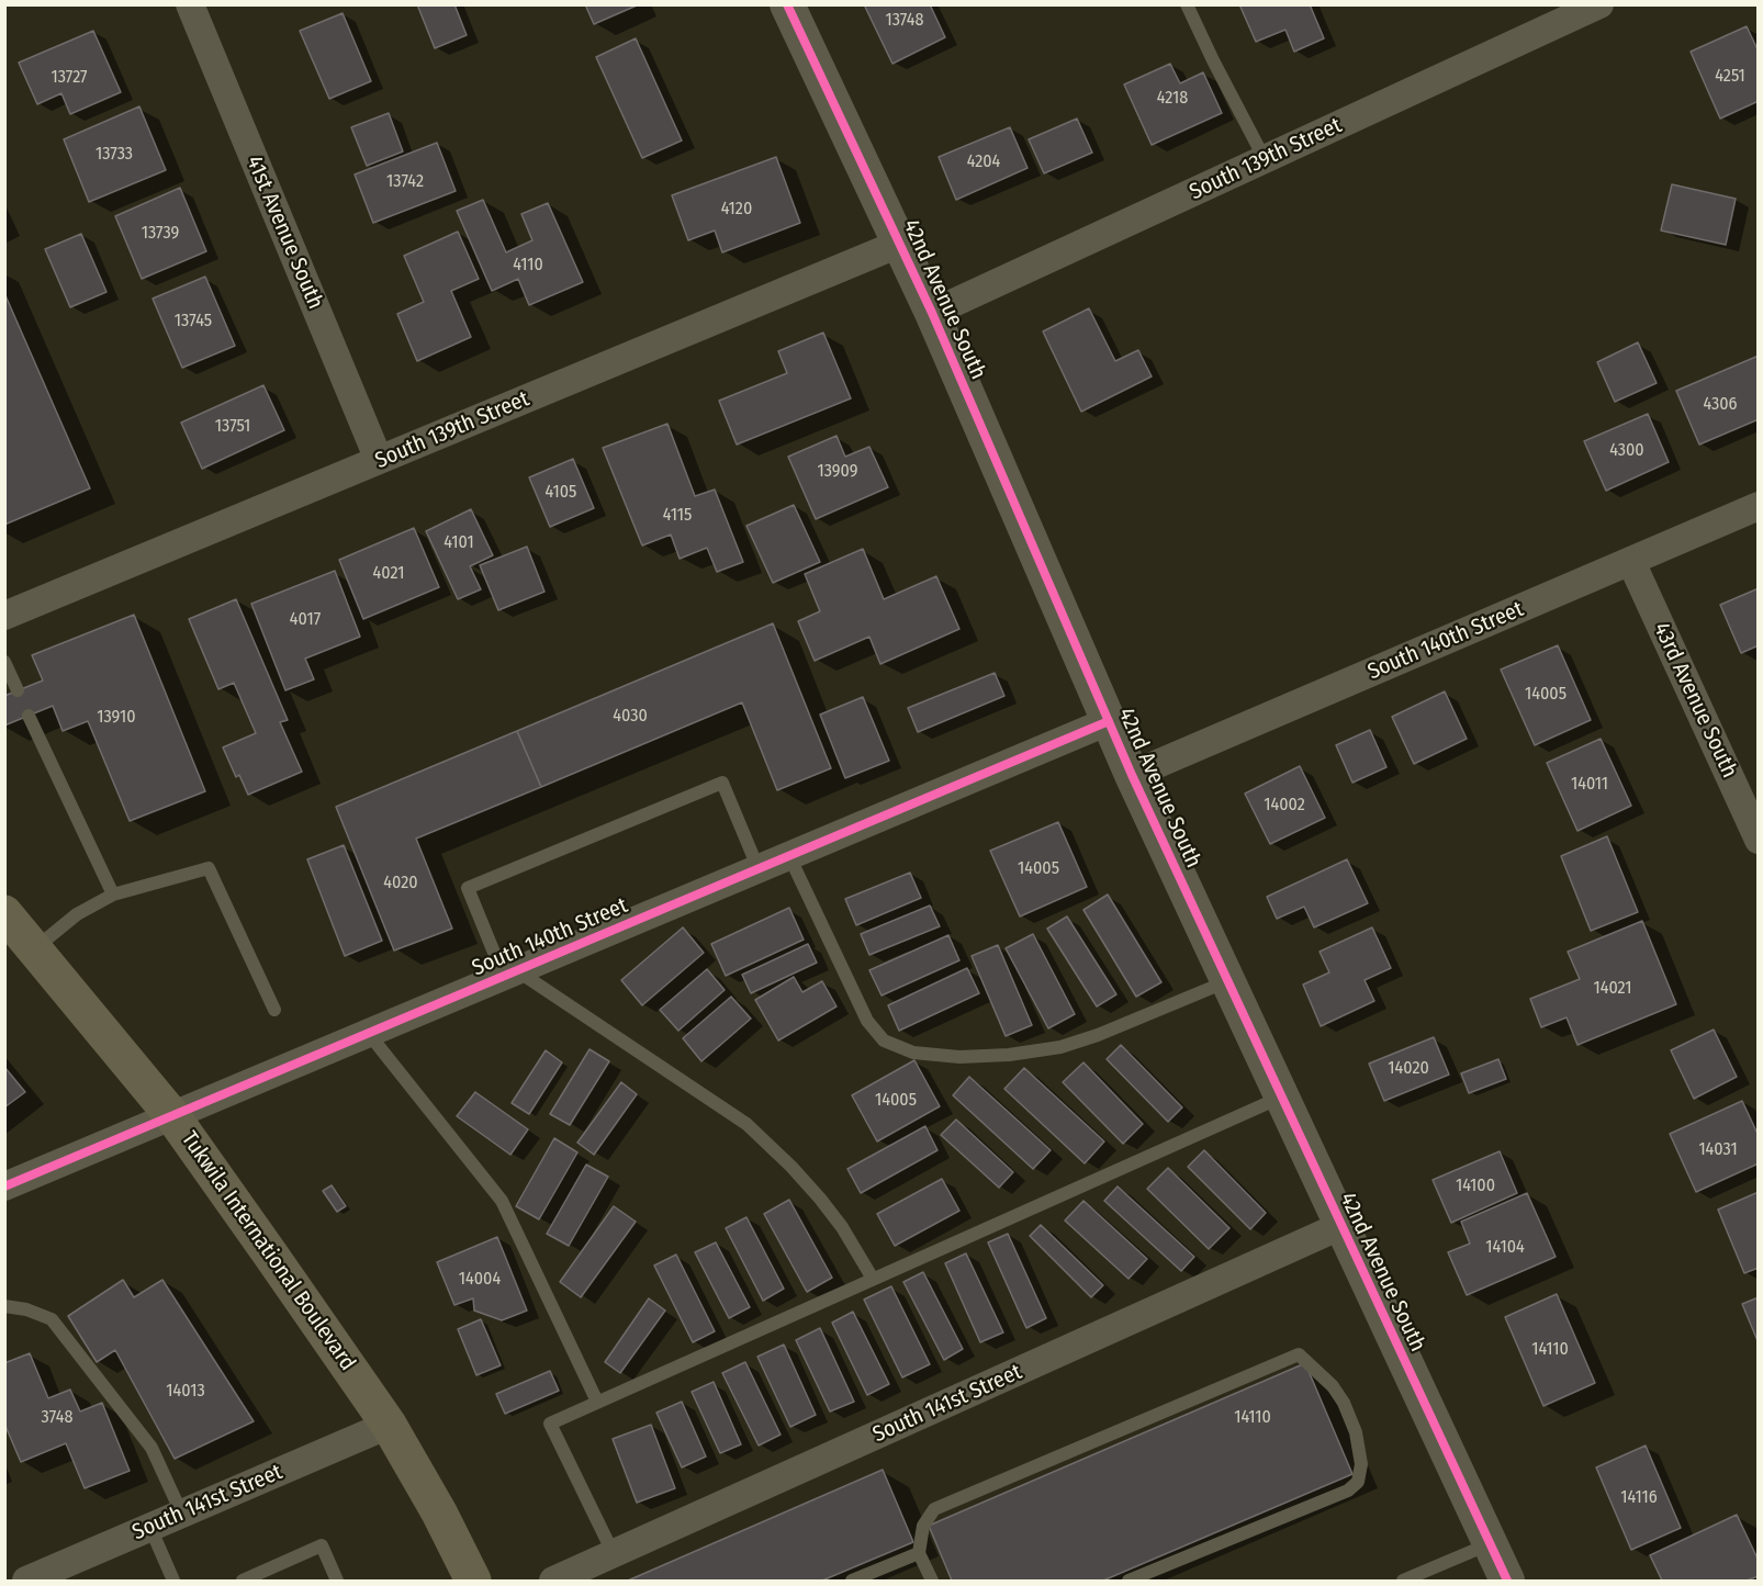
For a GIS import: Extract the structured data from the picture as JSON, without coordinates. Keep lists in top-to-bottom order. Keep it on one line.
{"streets":{"main road":["Tukwila International Boulevard"],"street":["South 139th Street","41st Avenue South","42nd Avenue South","South 140th Street","43rd Avenue South","South 141st Street"]},"crossings":[["South 139th Street","41st Avenue South"],["South 139th Street","42nd Avenue South"],["42nd Avenue South","South 140th Street"],["42nd Avenue South","South 141st Street"],["South 140th Street","43rd Avenue South"],["South 140th Street","Tukwila International Boulevard"],["Tukwila International Boulevard","South 141st Street"]],"house_numbers":["13748","4251","13727","4218","13733","4204","13742","4120","13739","4110","13745","4306","13751","4300","13909","4105","4115","4101","4021","4017","14005","4030","13910","14011","14002","14005","4020","14021","14020","14005","14031","14100","14104","14004","14110","14013","3748","14110","14116"]}
